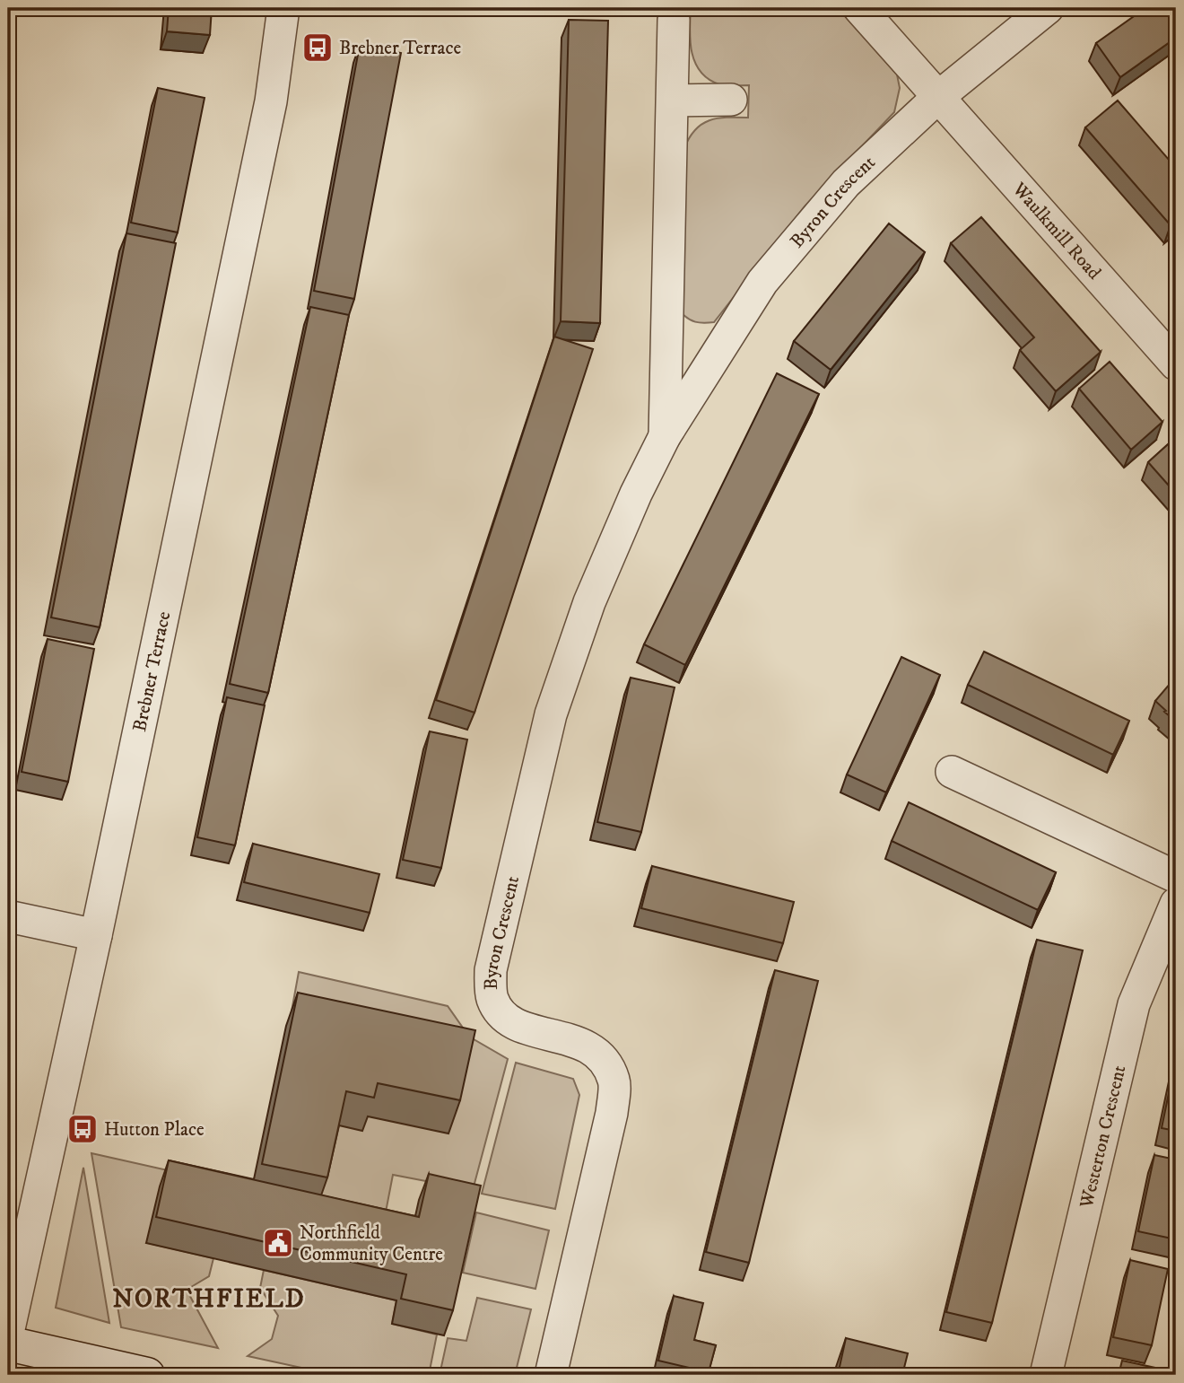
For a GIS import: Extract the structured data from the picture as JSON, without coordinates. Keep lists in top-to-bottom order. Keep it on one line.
{"streets":{"street":["Byron Crescent","Waulkmill Road","Brebner Terrace","Westerton Crescent"]},"crossings":[["Byron Crescent","Waulkmill Road"]],"districts":["NORTHFIELD"],"places":{"bus stop":["Brebner Terrace","Hutton Place"],"public building":["Northfield Community Centre"]}}
